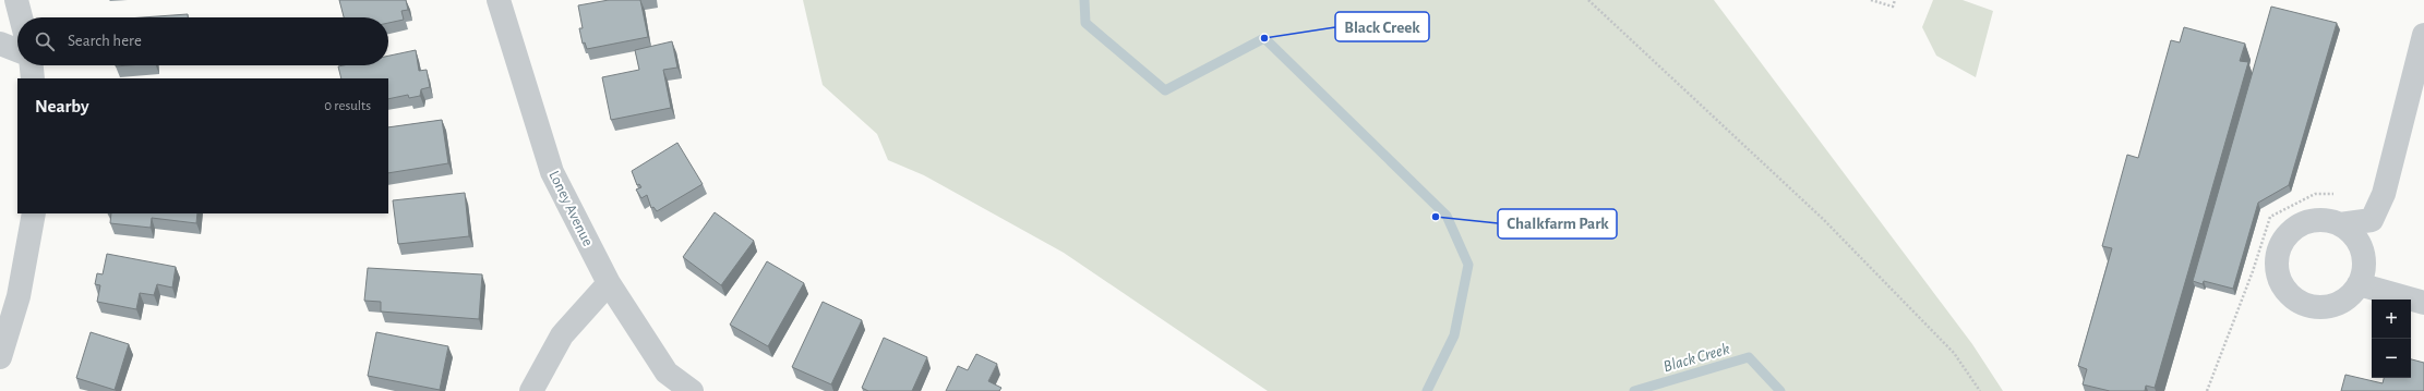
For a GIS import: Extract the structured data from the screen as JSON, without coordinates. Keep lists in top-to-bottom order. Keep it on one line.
{"streets":{"street":["Loney Avenue"]},"water":["Black Creek"],"places":["Black Creek","Chalkfarm Park"],"page":{"search":"Search here","heading":["Nearby","0 results"],"map_buttons":["+","−"]}}
